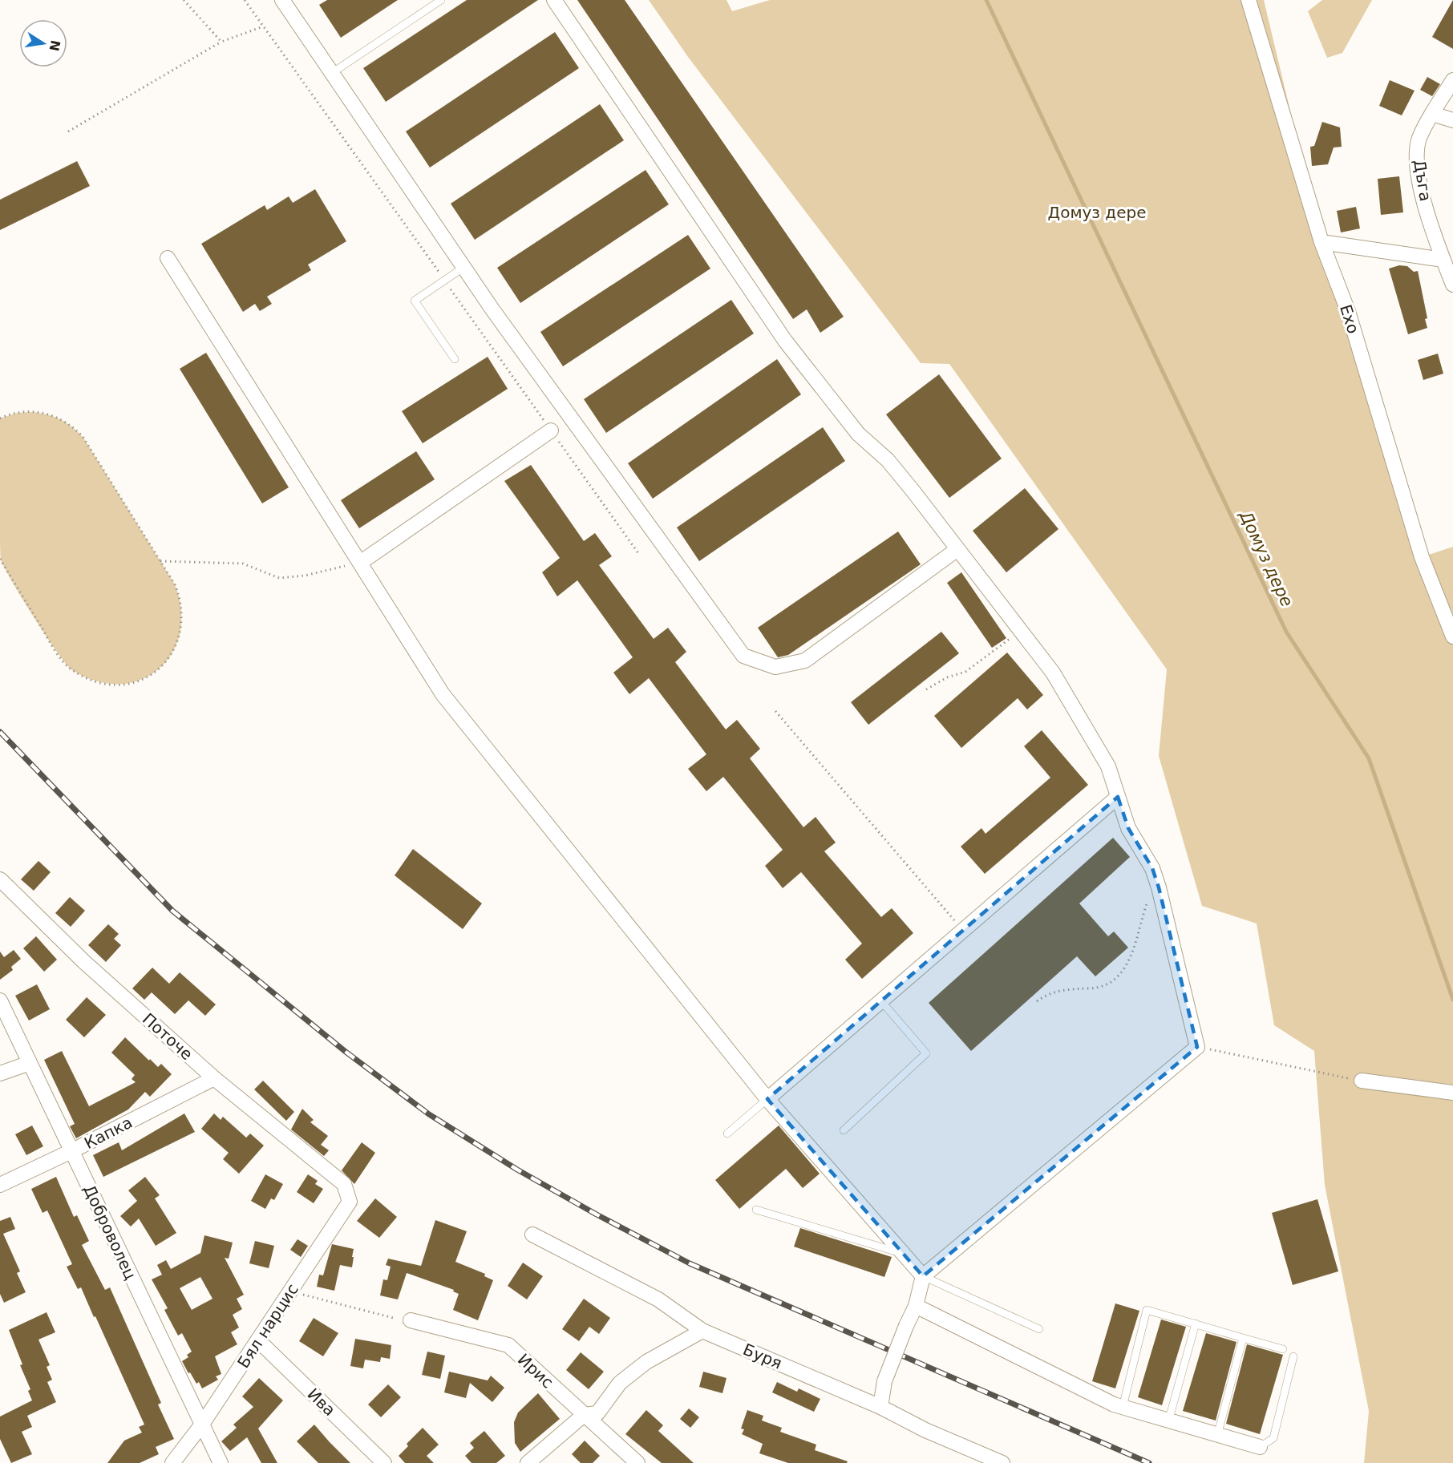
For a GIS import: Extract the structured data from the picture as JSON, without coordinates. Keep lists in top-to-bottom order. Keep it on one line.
{"streets":{"street":["Дъга","Ехо","Поточе","Капка","Доброволец","Бял нарцис","Буря","Ирис","Ива"]},"crossings":[["Поточе","Капка"],["Поточе","Бял нарцис"],["Капка","Доброволец"],["Доброволец","Бял нарцис"],["Бял нарцис","Ива"]],"water":["Домуз дере"],"parks":["Домуз дере"],"north":"right"}
